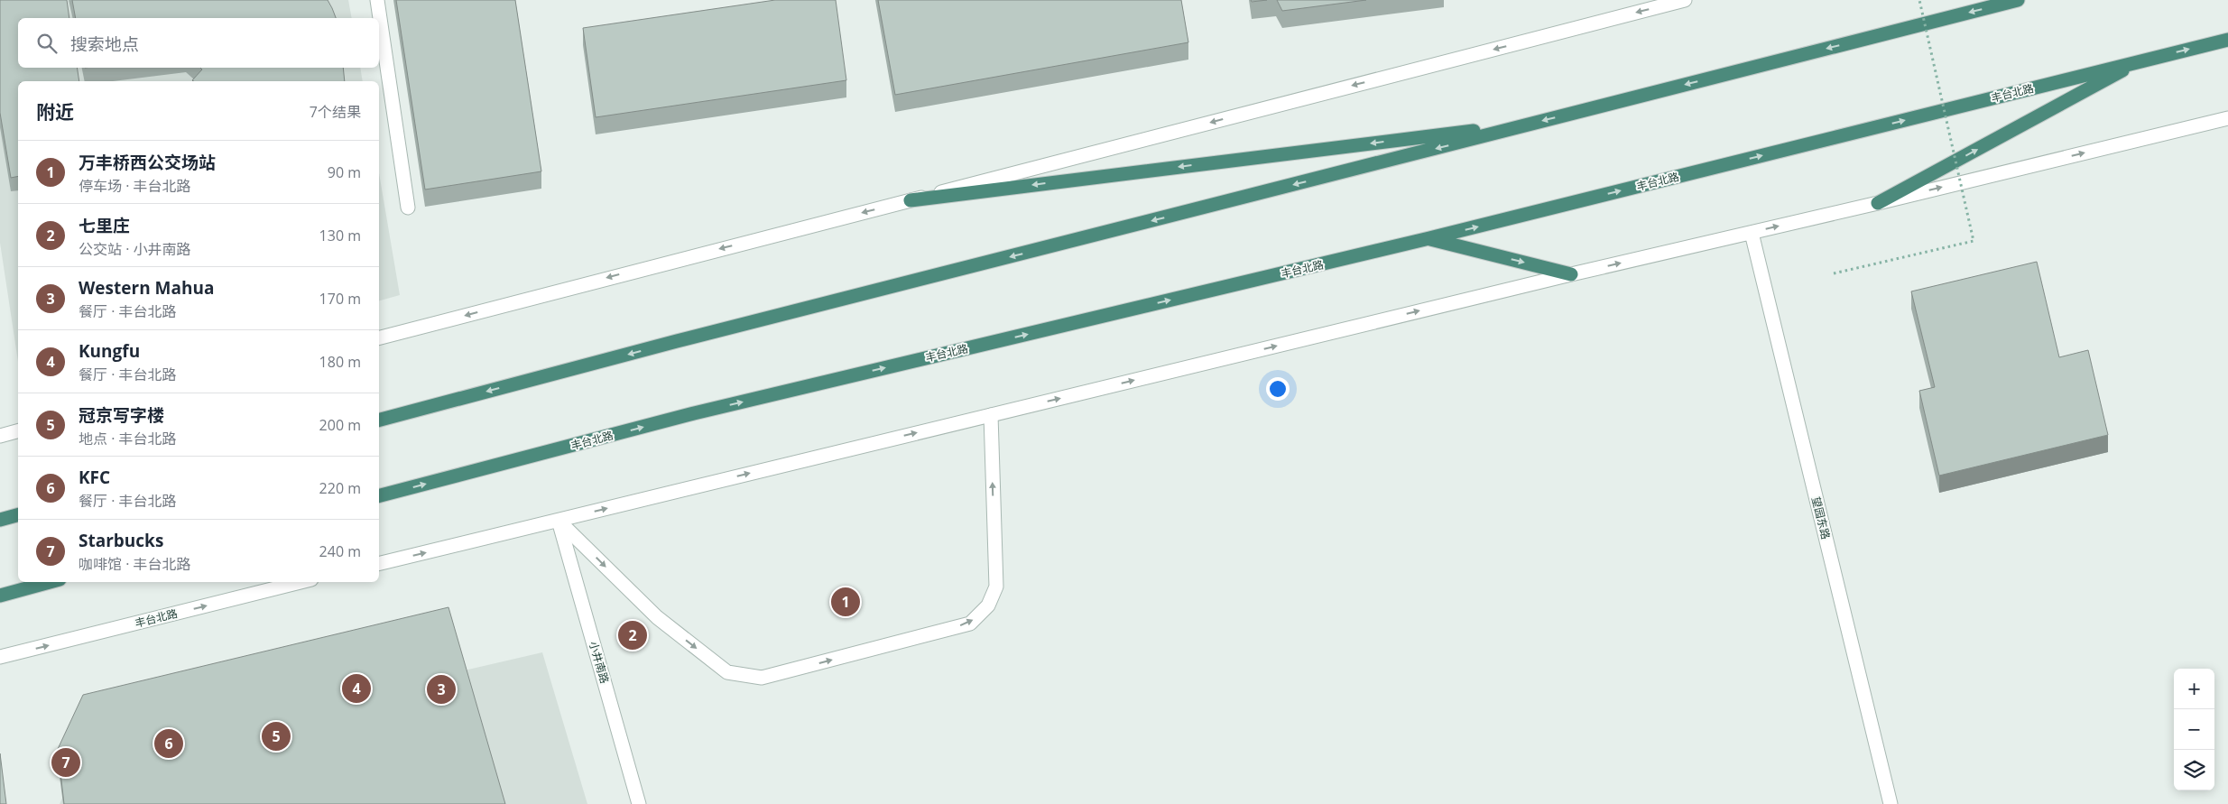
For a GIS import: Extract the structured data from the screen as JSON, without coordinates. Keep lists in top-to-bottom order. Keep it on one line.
{"streets":{"highway":["丰台北路"],"street":["望园东路","小井南路"]},"page":{"search":"搜索地点","heading":["附近","7个结果"],"list":[{"mark":"1","name":"万丰桥西公交场站","note":"停车场 · 丰台北路","value":"90 m"},{"mark":"2","name":"七里庄","note":"公交站 · 小井南路","value":"130 m"},{"mark":"3","name":"Western Mahua","note":"餐厅 · 丰台北路","value":"170 m"},{"mark":"4","name":"Kungfu","note":"餐厅 · 丰台北路","value":"180 m"},{"mark":"5","name":"冠京写字楼","note":"地点 · 丰台北路","value":"200 m"},{"mark":"6","name":"KFC","note":"餐厅 · 丰台北路","value":"220 m"},{"mark":"7","name":"Starbucks","note":"咖啡馆 · 丰台北路","value":"240 m"}],"pins":["1","2","4","3","5","6","7"],"map_buttons":["+","−"]}}
